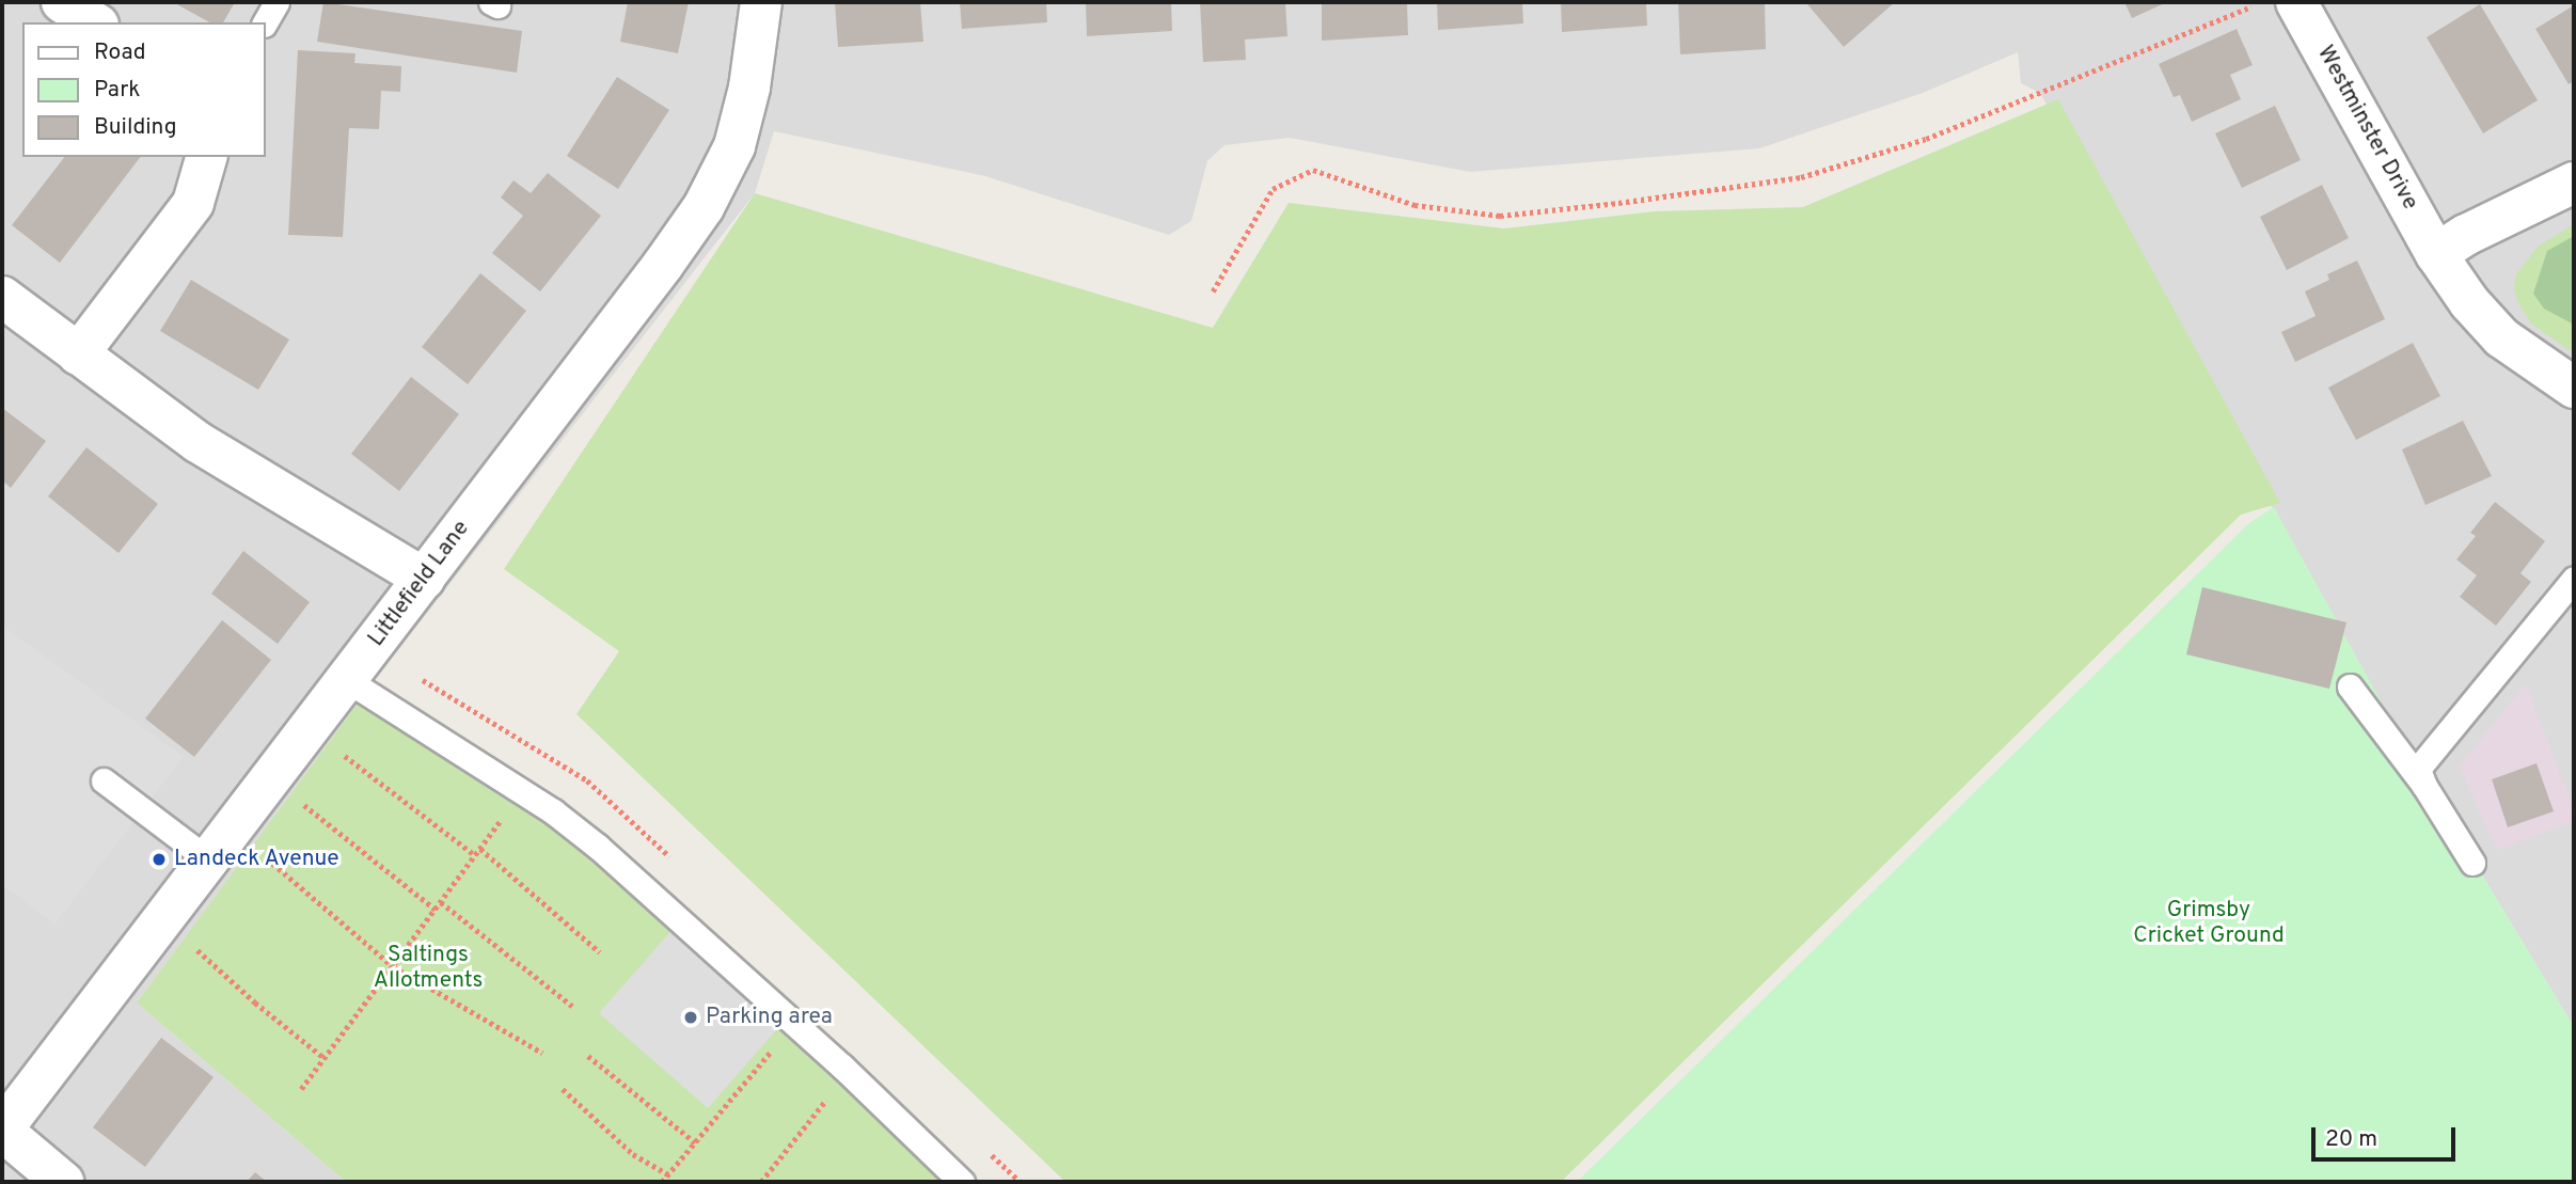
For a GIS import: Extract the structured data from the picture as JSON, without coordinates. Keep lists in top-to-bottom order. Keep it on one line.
{"streets":{"street":["Westminster Drive","Littlefield Lane"]},"parks":["Grimsby Cricket Ground","Saltings Allotments"],"places":["Landeck Avenue","Parking area"],"legend":["Road","Park","Building"],"scale_bar":"20 m"}
